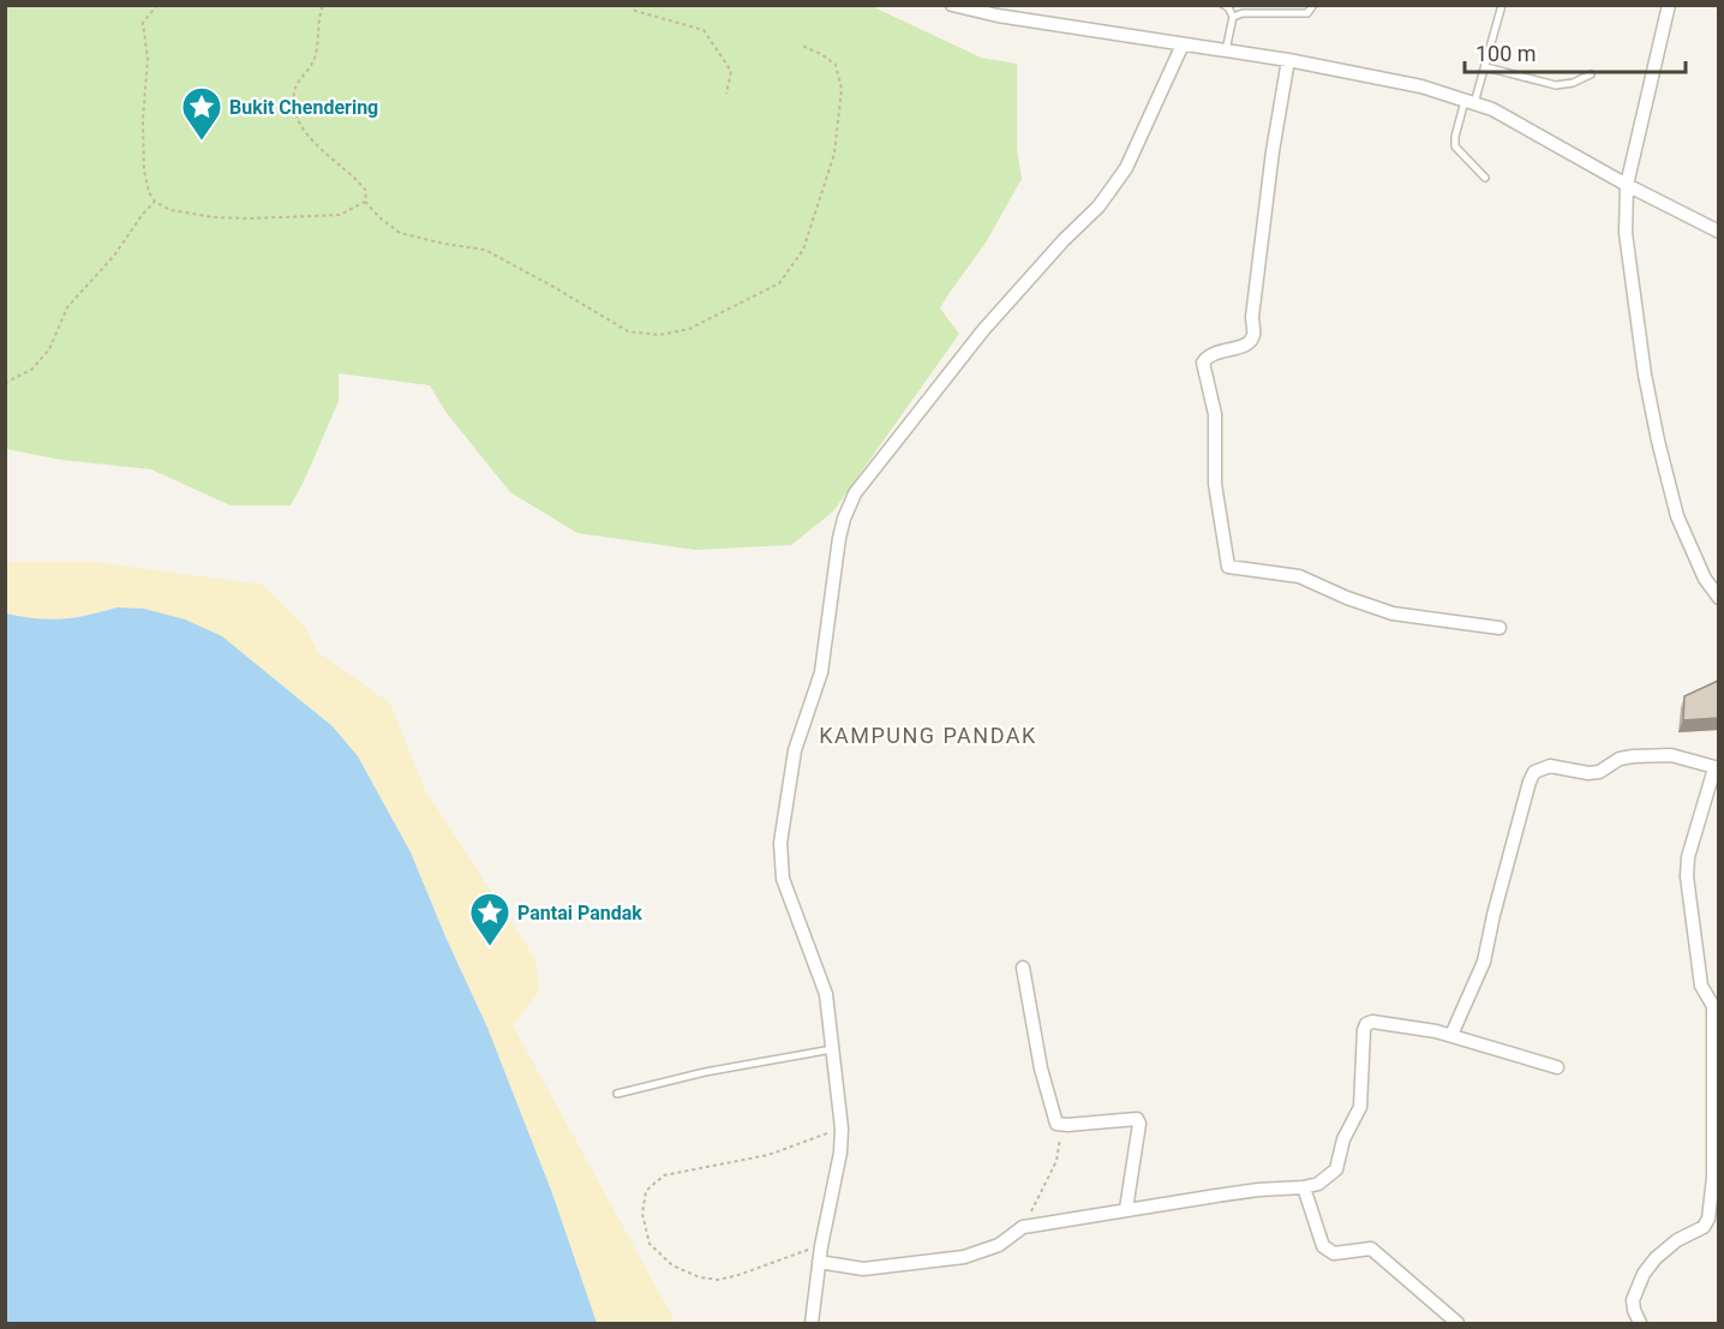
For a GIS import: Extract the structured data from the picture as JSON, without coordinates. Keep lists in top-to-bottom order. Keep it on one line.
{"districts":["KAMPUNG PANDAK"],"places":{"place":["Bukit Chendering","Pantai Pandak"]},"scale_bar":"100 m"}
